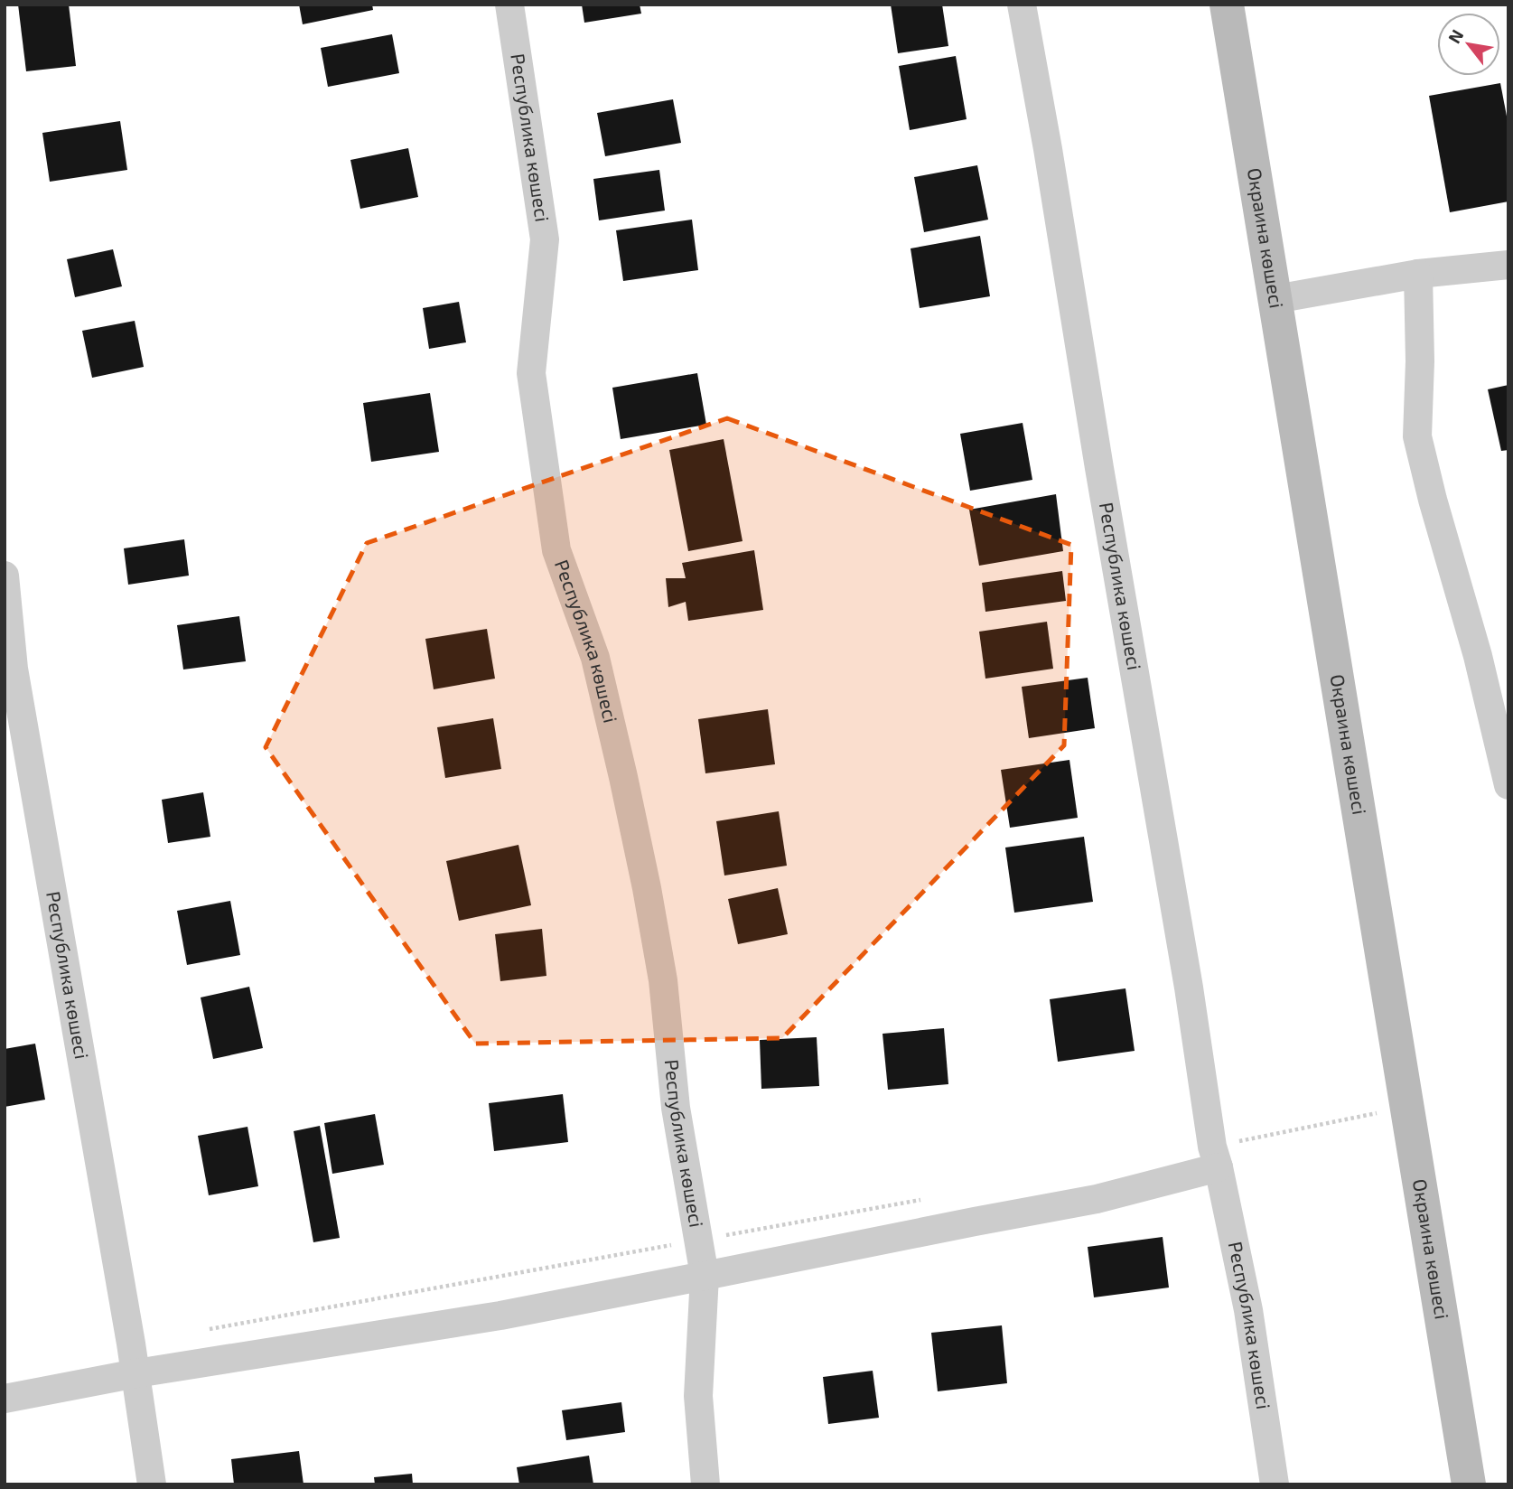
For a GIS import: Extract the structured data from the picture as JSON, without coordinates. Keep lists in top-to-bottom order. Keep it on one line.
{"streets":{"main road":["Окраина көшесі"],"street":["Республика көшесі"]},"north":"top left"}
